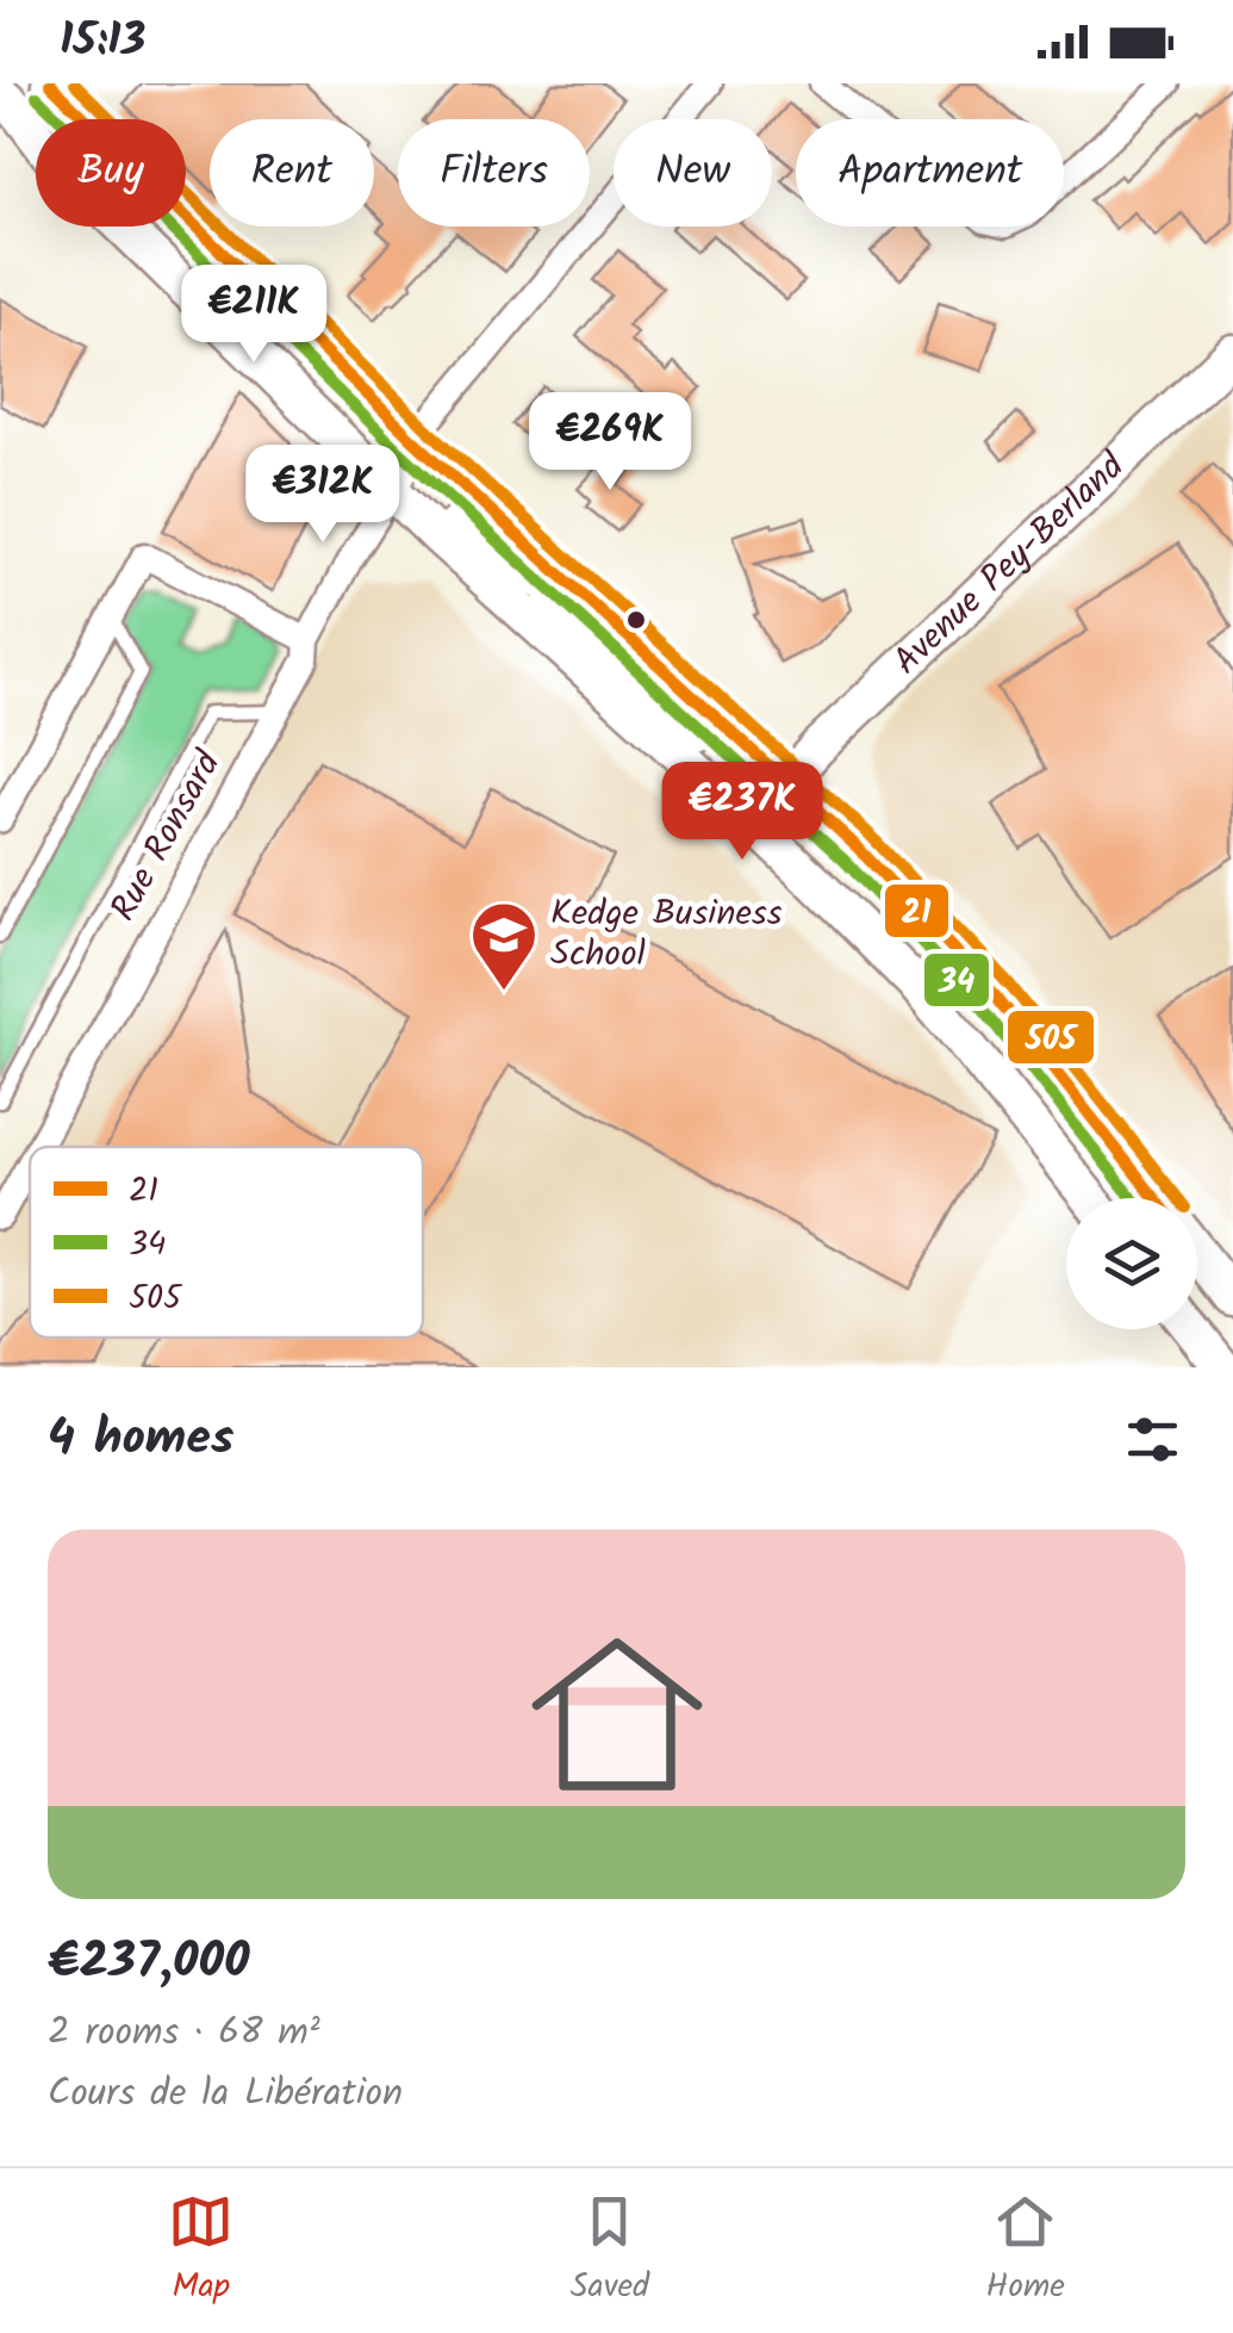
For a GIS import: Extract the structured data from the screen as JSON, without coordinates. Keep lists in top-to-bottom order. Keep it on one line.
{"streets":{"main road":["Avenue Pey-Berland"],"street":["Rue Ronsard"]},"places":{"school or university":["Kedge Business School"]},"lines":["transit line 21","transit line 505","transit line 34"],"legend":["21","34","505"],"page":{"status":"15:13","chip":["Buy","Rent","Filters","New","Apartment"],"price":["€211K","€269K","€312K","€237K"],"heading":"4 homes","list":[{"name":"€237,000","note":"2 rooms · 68 m² · Cours de la Libération"}],"tabs":["Map","Saved","Home"]}}
